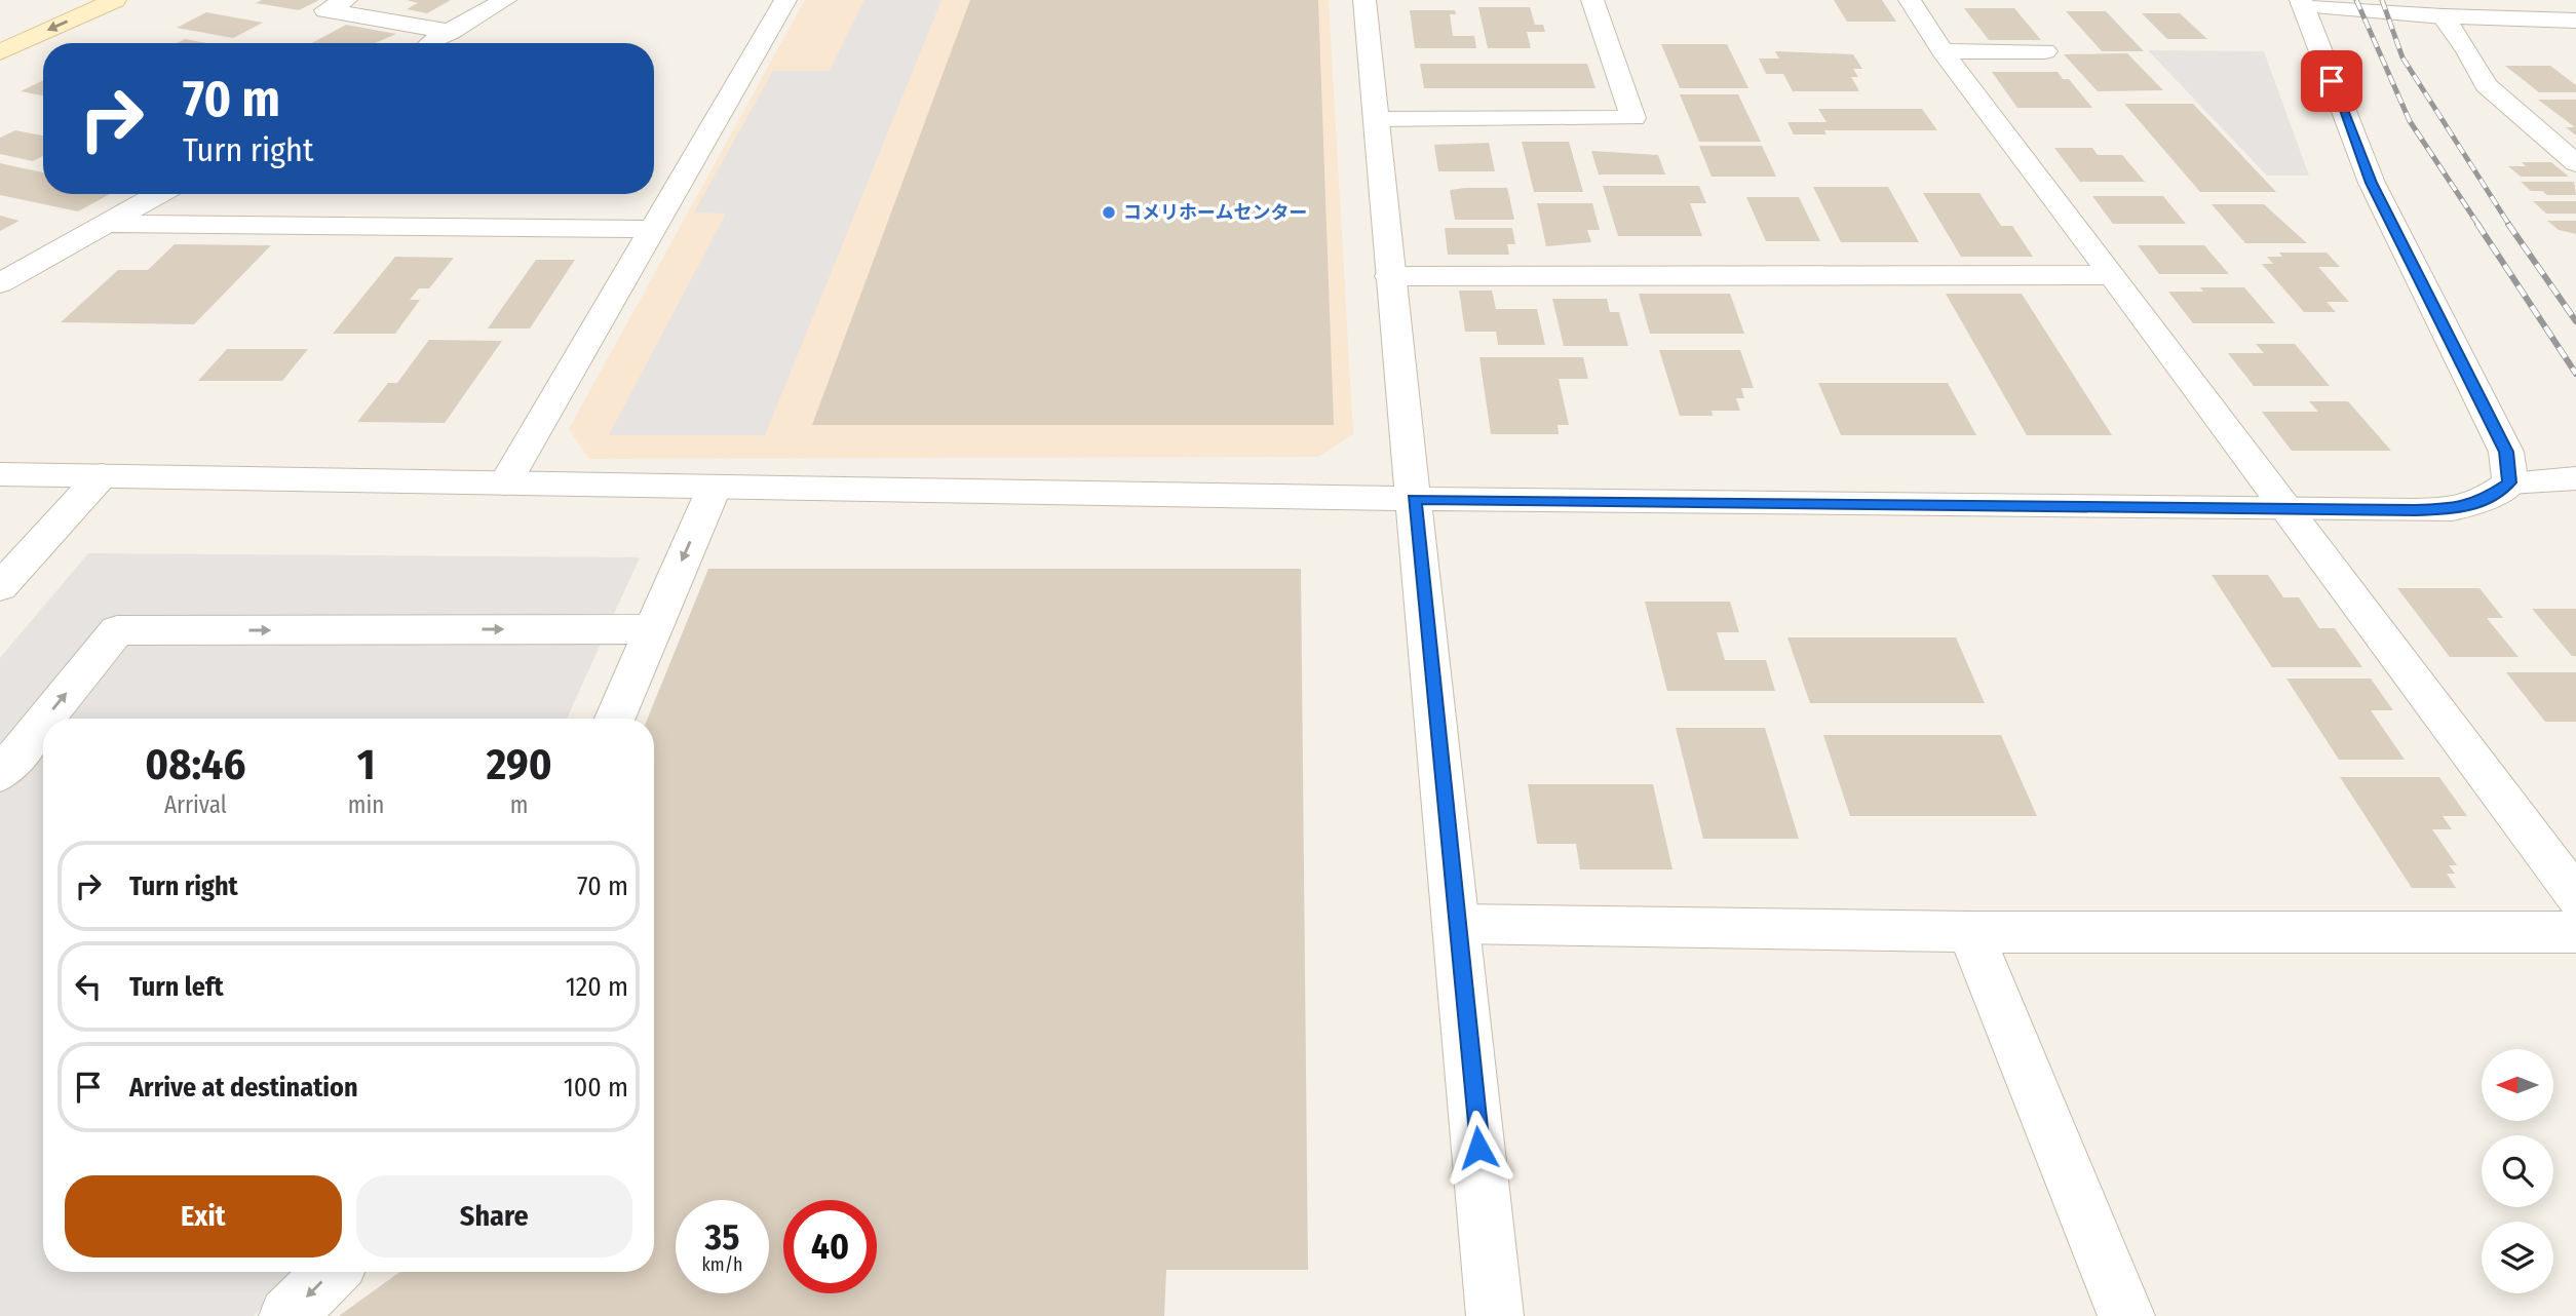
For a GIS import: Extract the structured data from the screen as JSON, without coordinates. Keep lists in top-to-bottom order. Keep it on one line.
{"places":["コメリホームセンター"],"north":"left","page":{"turn":["70 m","Turn right"],"eta":["08:46","Arrival","1","min","290","m"],"list":[{"name":"Turn right","value":"70 m"},{"name":"Turn left","value":"120 m"},{"name":"Arrive at destination","value":"100 m"}],"buttons":["Exit","Share"],"speed":"35 km/h","limit":"40"}}
